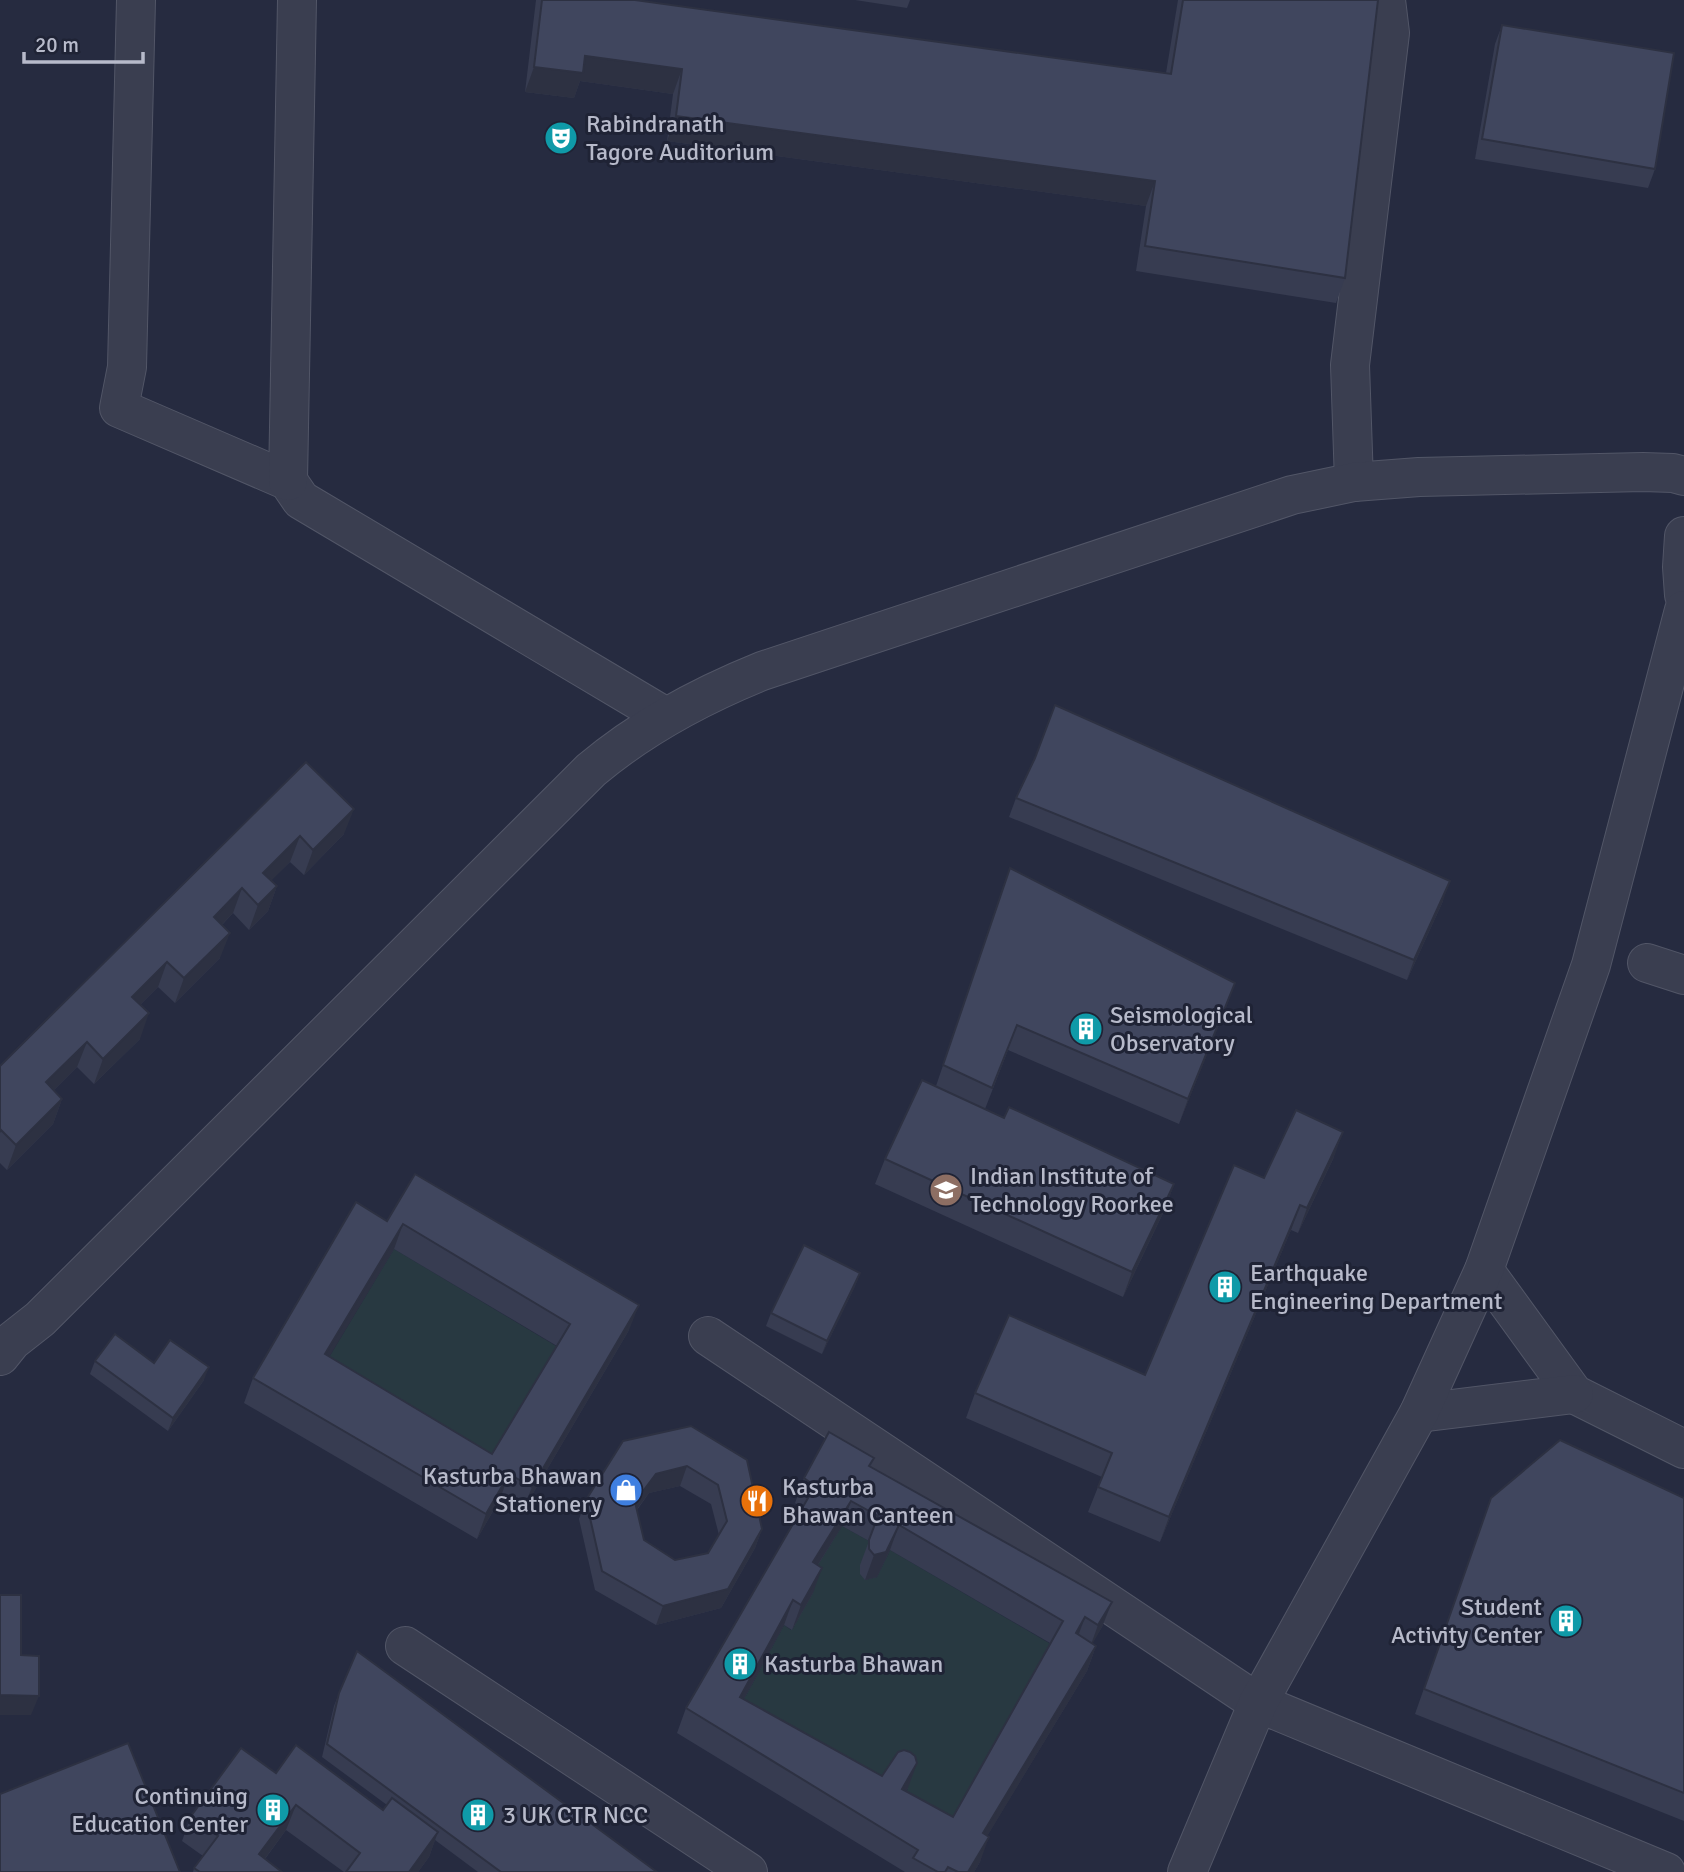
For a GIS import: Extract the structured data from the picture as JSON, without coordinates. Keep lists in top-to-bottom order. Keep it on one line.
{"places":{"theatre":["Rabindranath Tagore Auditorium"],"building":["Seismological Observatory","Earthquake Engineering Department","Student Activity Center","Kasturba Bhawan","Continuing Education Center","3 UK CTR NCC"],"school or university":["Indian Institute of Technology Roorkee"],"shop":["Kasturba Bhawan Stationery"],"restaurant":["Kasturba Bhawan Canteen"]},"scale_bar":"20 m"}
